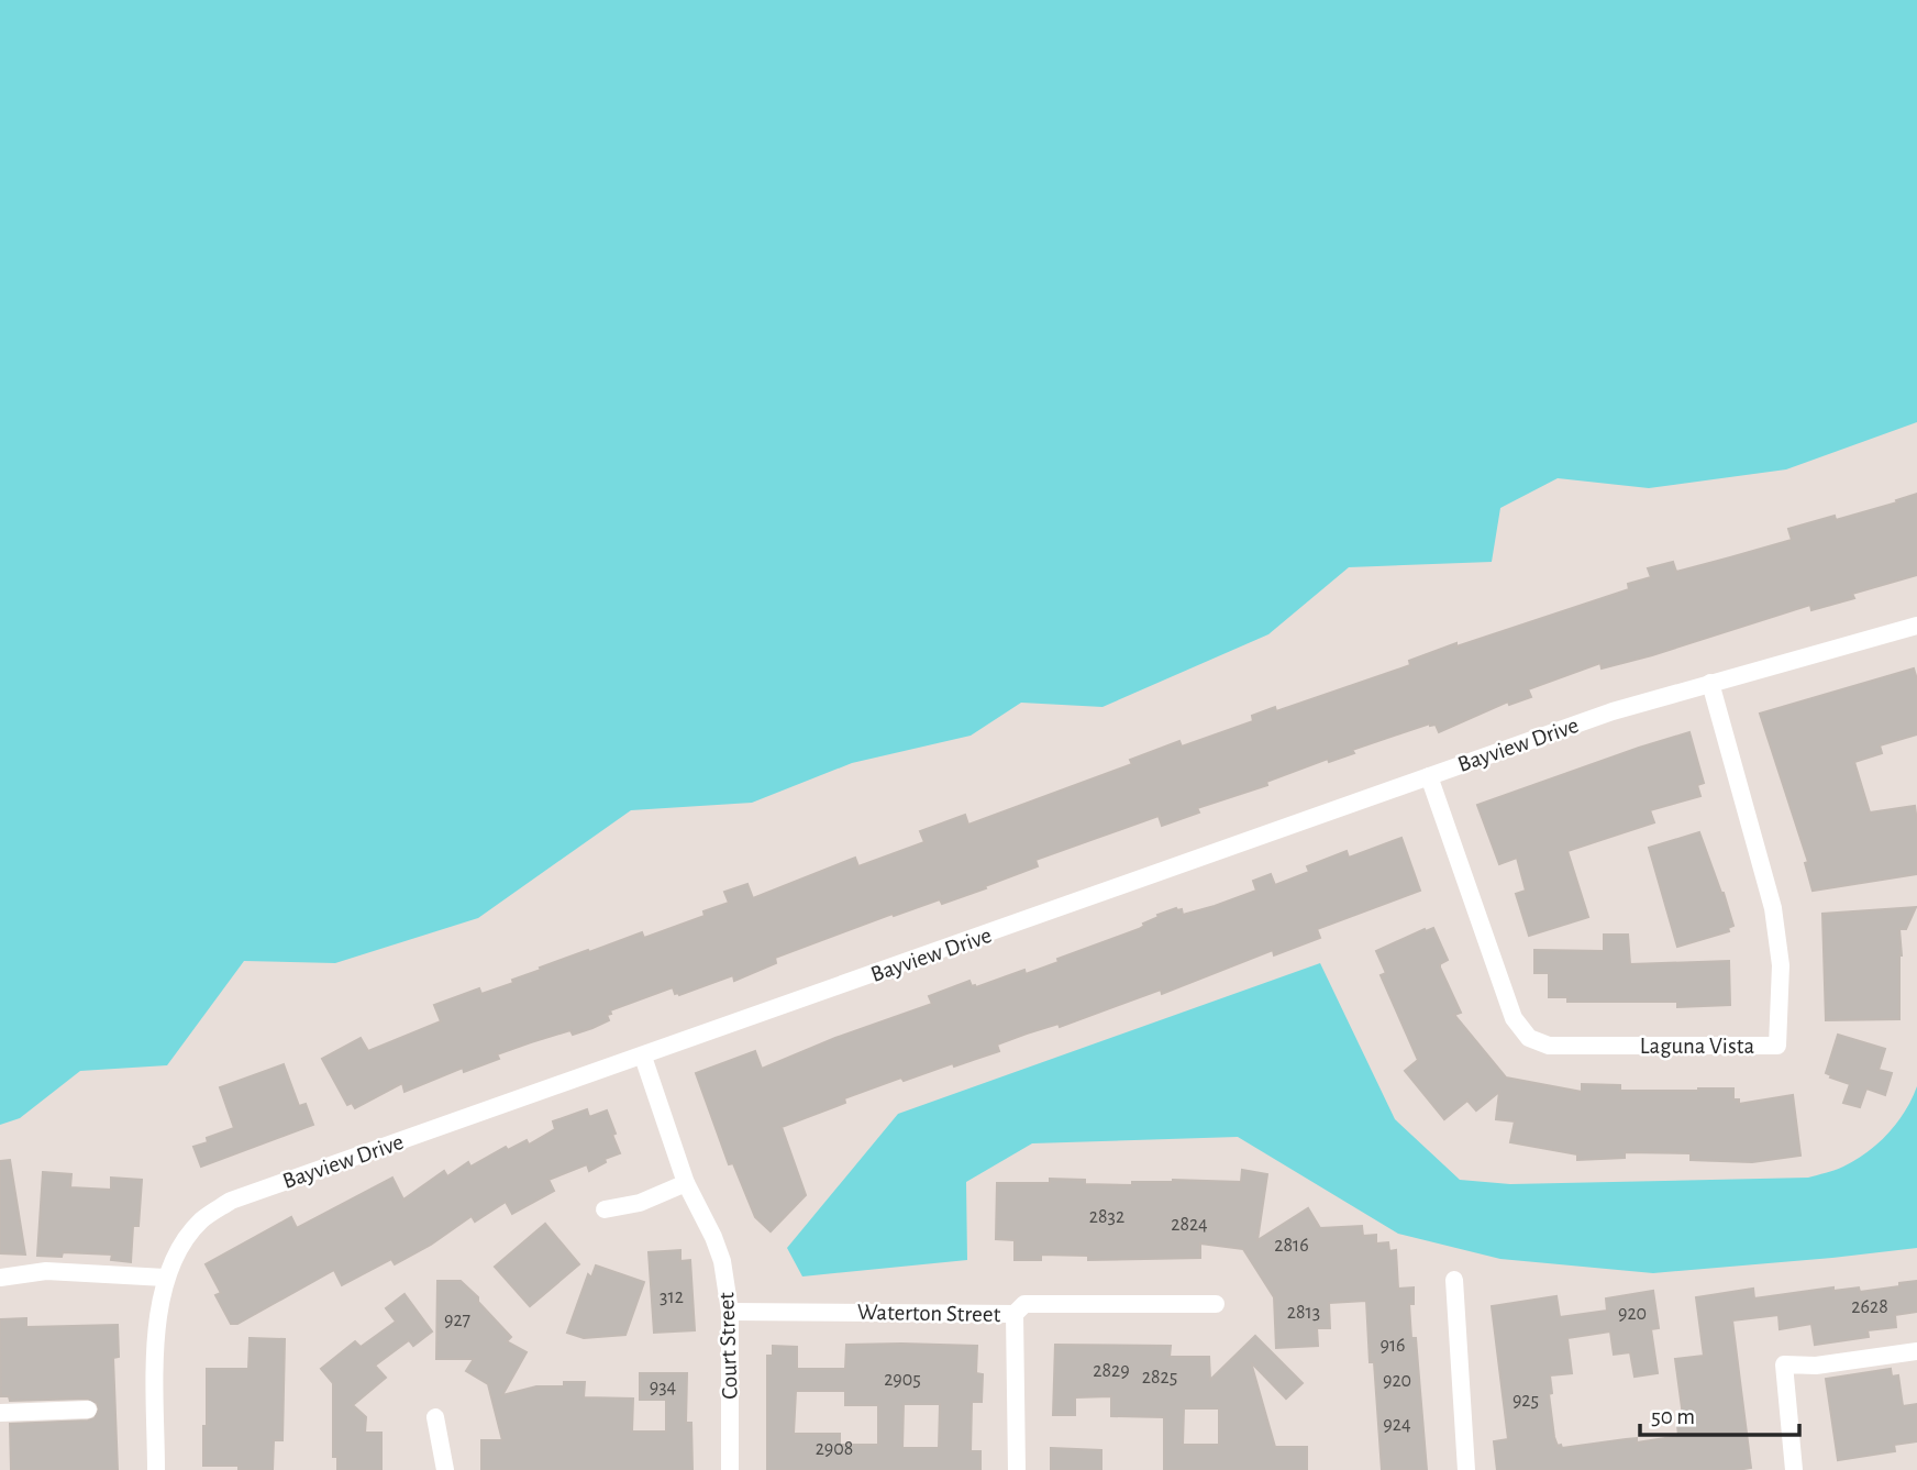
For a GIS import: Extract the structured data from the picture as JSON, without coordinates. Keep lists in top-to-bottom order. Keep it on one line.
{"streets":{"street":["Bayview Drive","Laguna Vista","Waterton Street","Court Street"]},"crossings":[["Bayview Drive","Laguna Vista"],["Bayview Drive","Court Street"],["Waterton Street","Court Street"]],"house_numbers":["2832","2824","2816","312","2628","2813","920","927","916","2829","2825","2905","920","934","925","924","2908"],"scale_bar":"50 m"}
